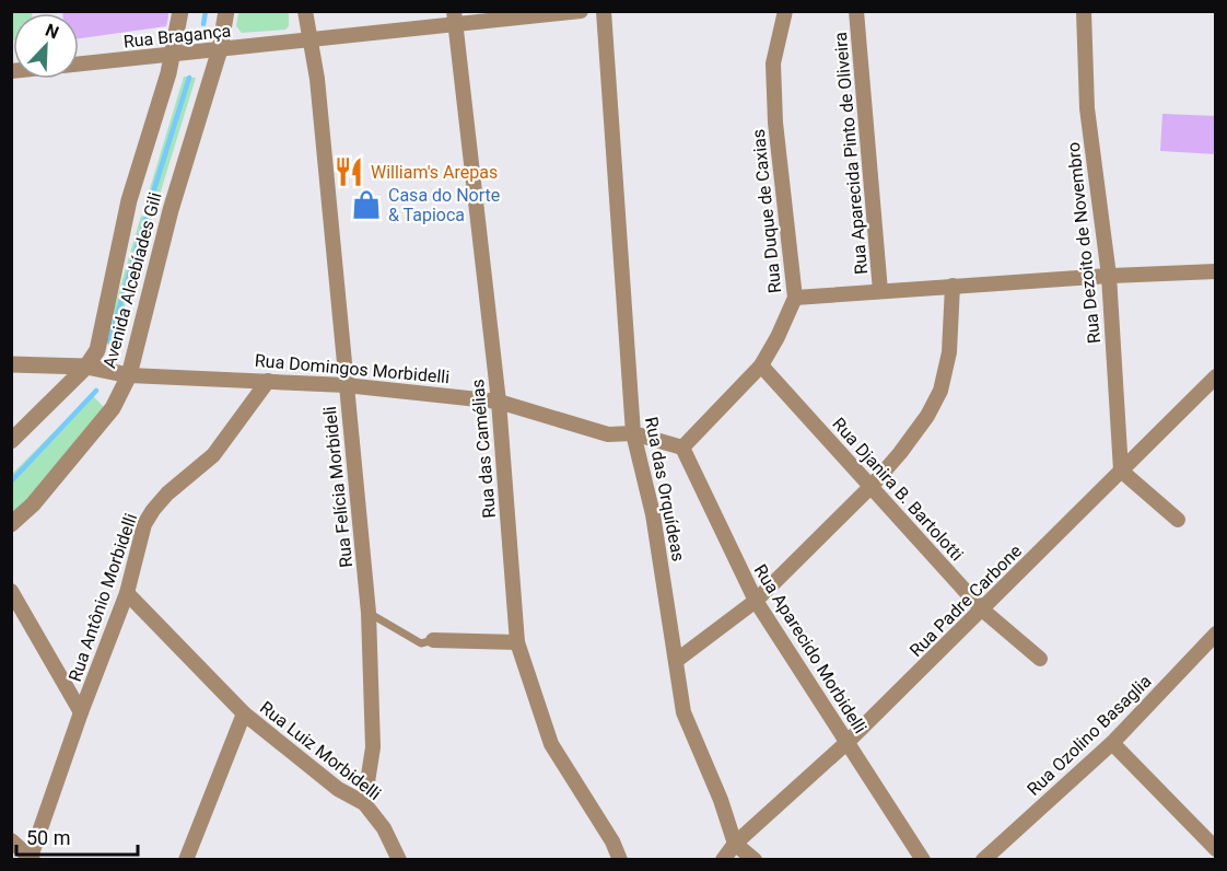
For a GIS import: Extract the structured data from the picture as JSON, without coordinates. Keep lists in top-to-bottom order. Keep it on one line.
{"streets":{"street":["Rua Bragança","Rua Aparecida Pinto de Oliveira","Rua Duque de Caxias","Rua Dezoito de Novembro","Avenida Alcebíades Gili","Rua Domingos Morbidelli","Rua das Camélias","Rua Felícia Morbideli","Rua das Orquídeas","Rua Djanira B. Bartolotti","Rua Antônio Morbidelli","Rua Padre Carbone","Rua Aparecido Morbidelli","Rua Ozolino Basaglia","Rua Luiz Morbidelli"]},"crossings":[["Rua Bragança","Avenida Alcebíades Gili"],["Rua Bragança","Rua das Camélias"],["Rua Bragança","Rua Felícia Morbideli"],["Rua Duque de Caxias","Rua Domingos Morbidelli"],["Rua Duque de Caxias","Rua Djanira B. Bartolotti"],["Rua Duque de Caxias","Rua Aparecido Morbidelli"],["Rua Dezoito de Novembro","Rua Padre Carbone"],["Avenida Alcebíades Gili","Rua Domingos Morbidelli"],["Rua Domingos Morbidelli","Rua das Camélias"],["Rua Domingos Morbidelli","Rua Felícia Morbideli"],["Rua Domingos Morbidelli","Rua das Orquídeas"],["Rua Domingos Morbidelli","Rua Antônio Morbidelli"],["Rua Domingos Morbidelli","Rua Aparecido Morbidelli"],["Rua Felícia Morbideli","Rua Luiz Morbidelli"],["Rua das Orquídeas","Rua Padre Carbone"],["Rua Djanira B. Bartolotti","Rua Padre Carbone"],["Rua Antônio Morbidelli","Rua Luiz Morbidelli"],["Rua Padre Carbone","Rua Aparecido Morbidelli"]],"places":{"restaurant":["William's Arepas"],"shop":["Casa do Norte & Tapioca"]},"scale_bar":"50 m","north":"top right"}
